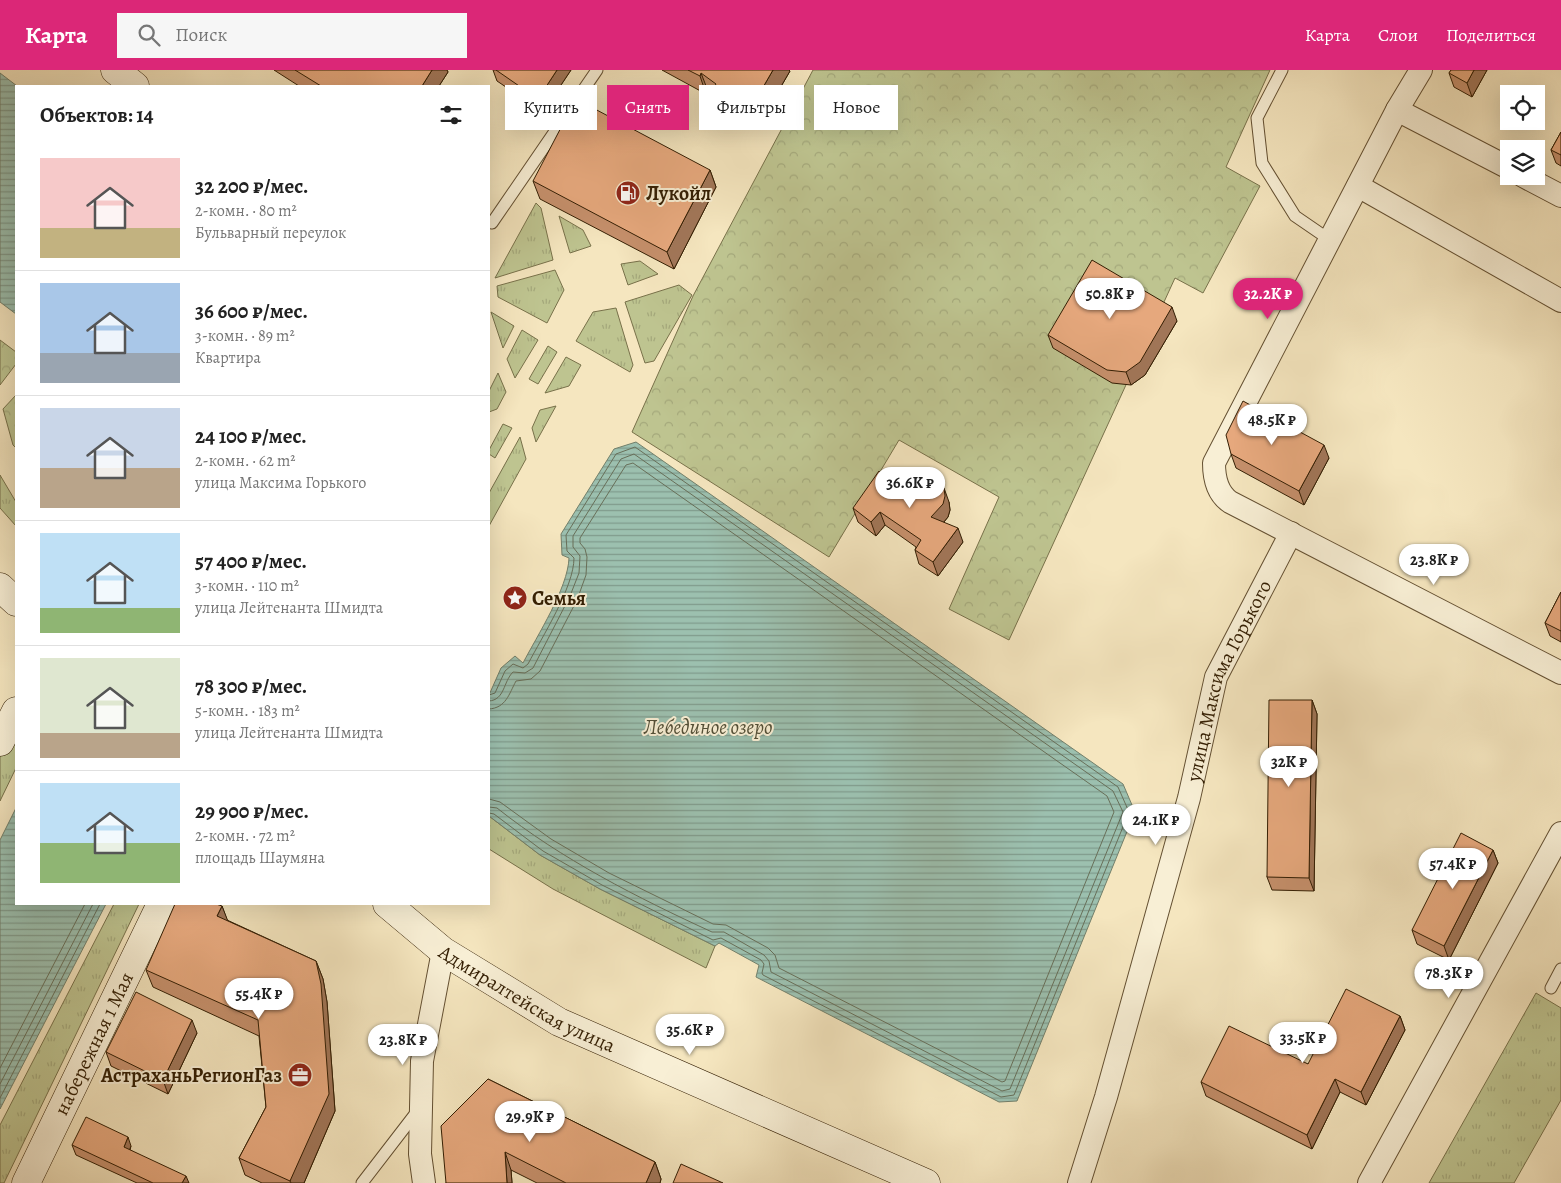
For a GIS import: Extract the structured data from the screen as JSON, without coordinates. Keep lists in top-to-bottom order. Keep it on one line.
{"streets":{"main road":["Адмиралтейская улица","набережная 1 Мая"],"street":["улица Максима Горького"]},"water":["Лебединое озеро"],"places":{"fuel station":["Лукойл"],"place":["Семья"],"office":["АстраханьРегионГаз"]},"page":{"header":"Карта","search":"Поиск","nav":["Карта","Слои","Поделиться"],"chip":["Купить","Снять","Фильтры","Новое"],"heading":"Объектов: 14","list":[{"name":"32 200 ₽/мес.","note":"2-комн. · 80 m² · Бульварный переулок"},{"name":"36 600 ₽/мес.","note":"3-комн. · 89 m² · Квартира"},{"name":"24 100 ₽/мес.","note":"2-комн. · 62 m² · улица Максима Горького"},{"name":"57 400 ₽/мес.","note":"3-комн. · 110 m² · улица Лейтенанта Шмидта"},{"name":"78 300 ₽/мес.","note":"5-комн. · 183 m² · улица Лейтенанта Шмидта"},{"name":"29 900 ₽/мес.","note":"2-комн. · 72 m² · площадь Шаумяна"}],"price":["50.8K ₽","32.2K ₽","48.5K ₽","36.6K ₽","23.8K ₽","32K ₽","24.1K ₽","57.4K ₽","78.3K ₽","55.4K ₽","35.6K ₽","33.5K ₽","23.8K ₽","29.9K ₽"]}}
